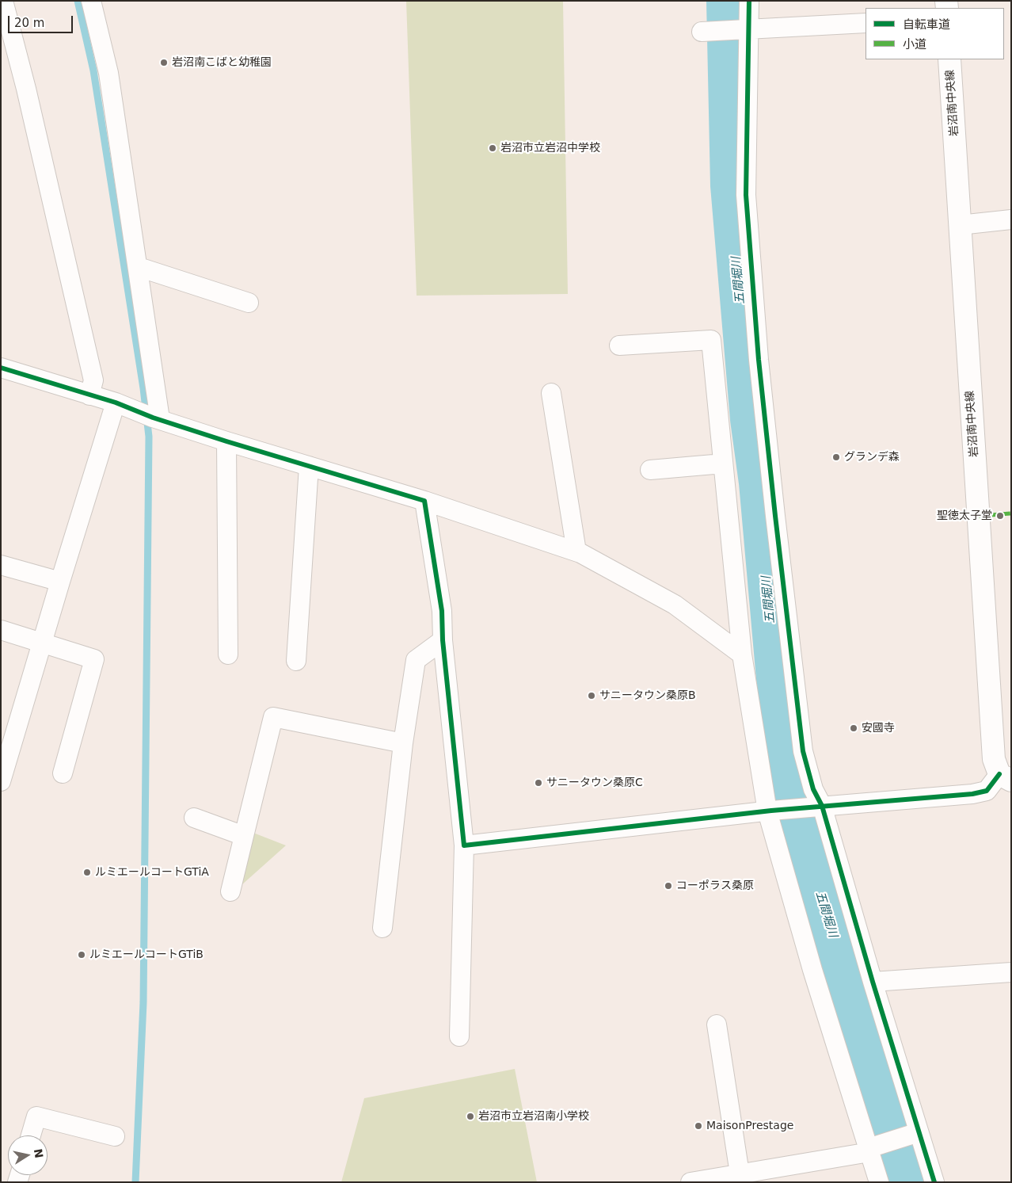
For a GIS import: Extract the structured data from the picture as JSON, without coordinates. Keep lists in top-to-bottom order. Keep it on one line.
{"streets":{"street":["岩沼南中央線"]},"water":["五間堀川"],"places":["岩沼南こばと幼稚園","岩沼市立岩沼中学校","グランデ森","聖徳太子堂","サニータウン桑原B","安國寺","サニータウン桑原C","ルミエールコートGTiA","コーポラス桑原","ルミエールコートGTiB","岩沼市立岩沼南小学校","MaisonPrestage"],"legend":["自転車道","小道"],"scale_bar":"20 m","north":"right"}
